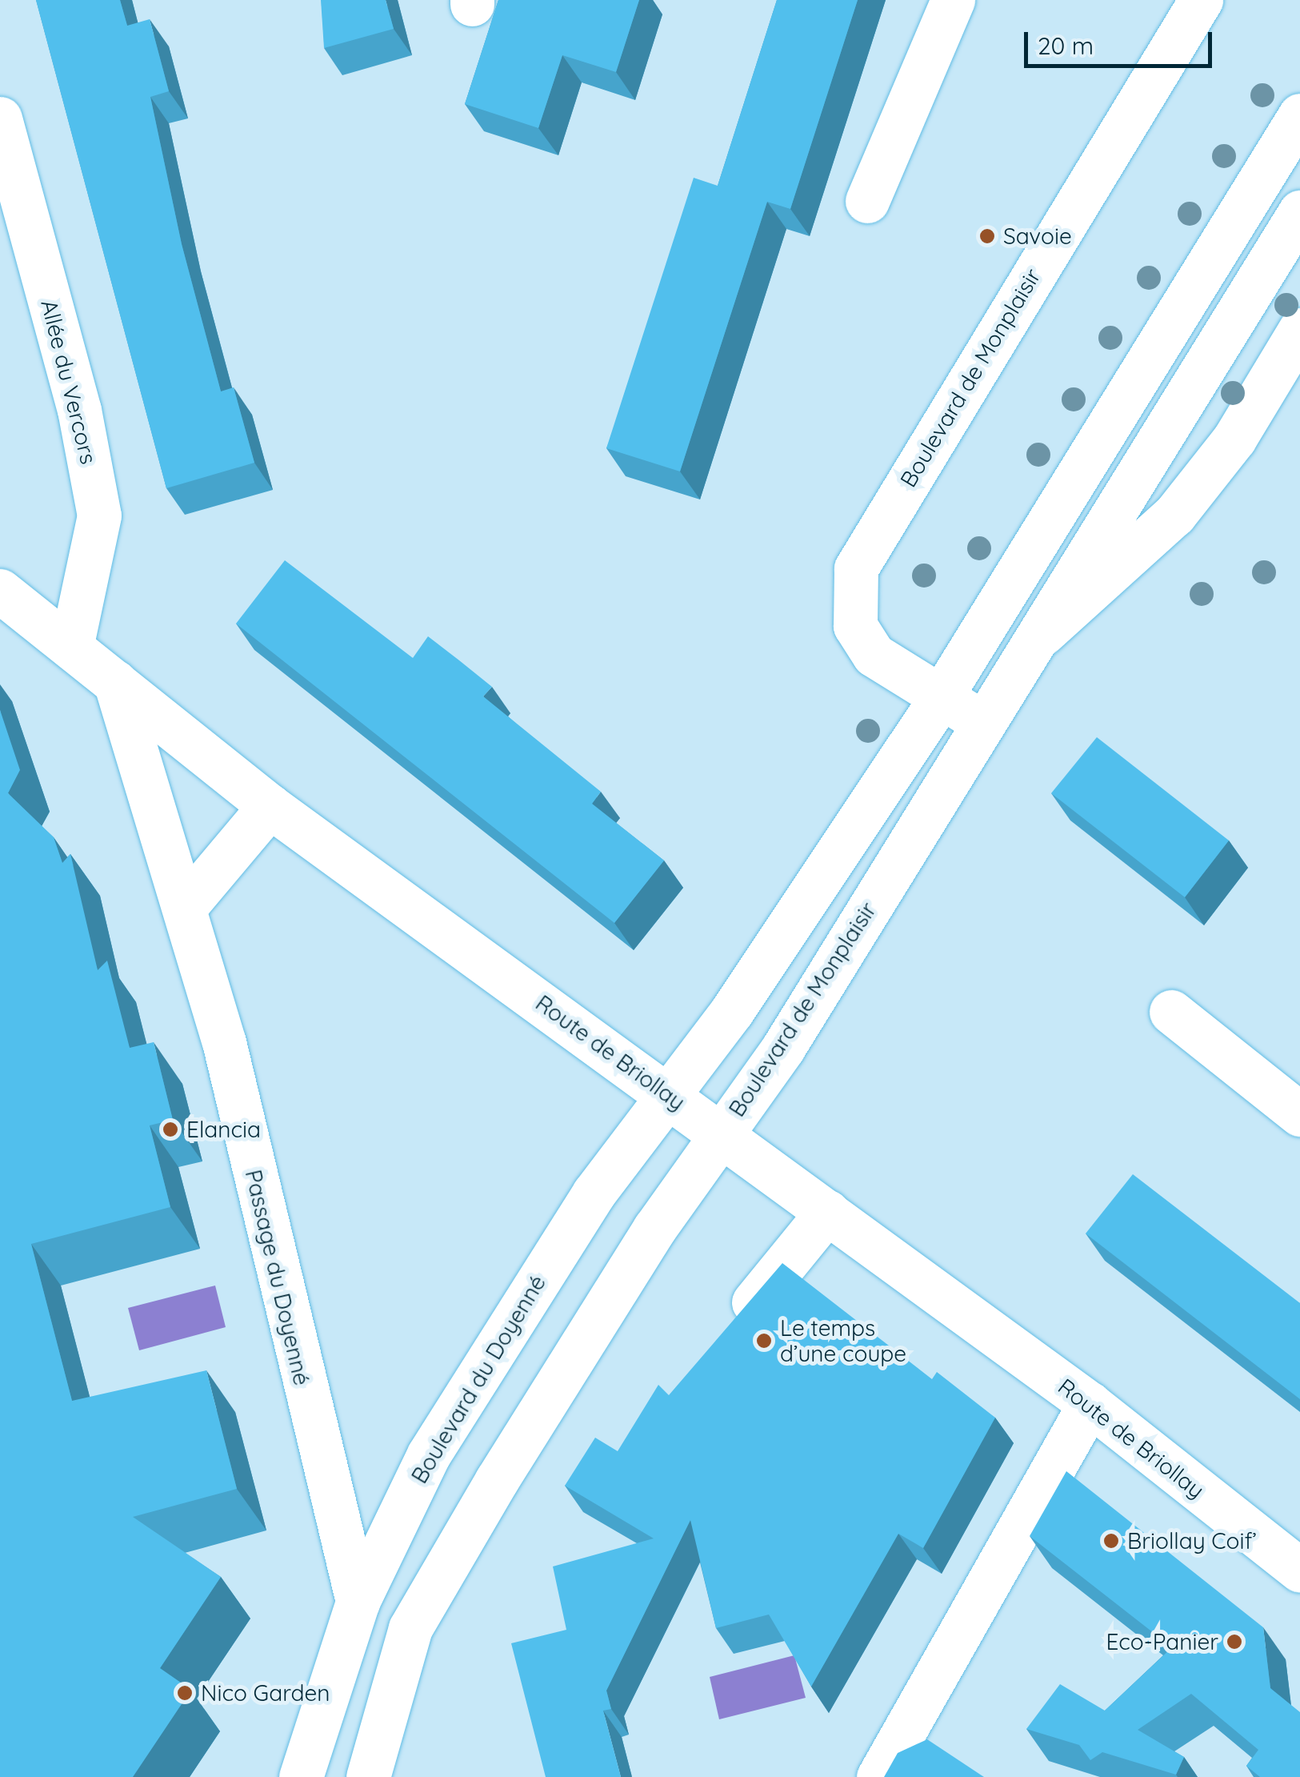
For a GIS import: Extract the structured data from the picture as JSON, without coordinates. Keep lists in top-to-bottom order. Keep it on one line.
{"streets":{"street":["Boulevard de Monplaisir","Allée du Vercors","Route de Briollay","Passage du Doyenné","Boulevard du Doyenné"]},"crossings":[["Boulevard de Monplaisir","Route de Briollay"],["Allée du Vercors","Route de Briollay"],["Route de Briollay","Passage du Doyenné"],["Route de Briollay","Boulevard du Doyenné"],["Passage du Doyenné","Boulevard du Doyenné"]],"places":["Savoie","Elancia","Le temps d’une coupe","Briollay Coif’","Eco-Panier","Nico Garden"],"scale_bar":"20 m"}
